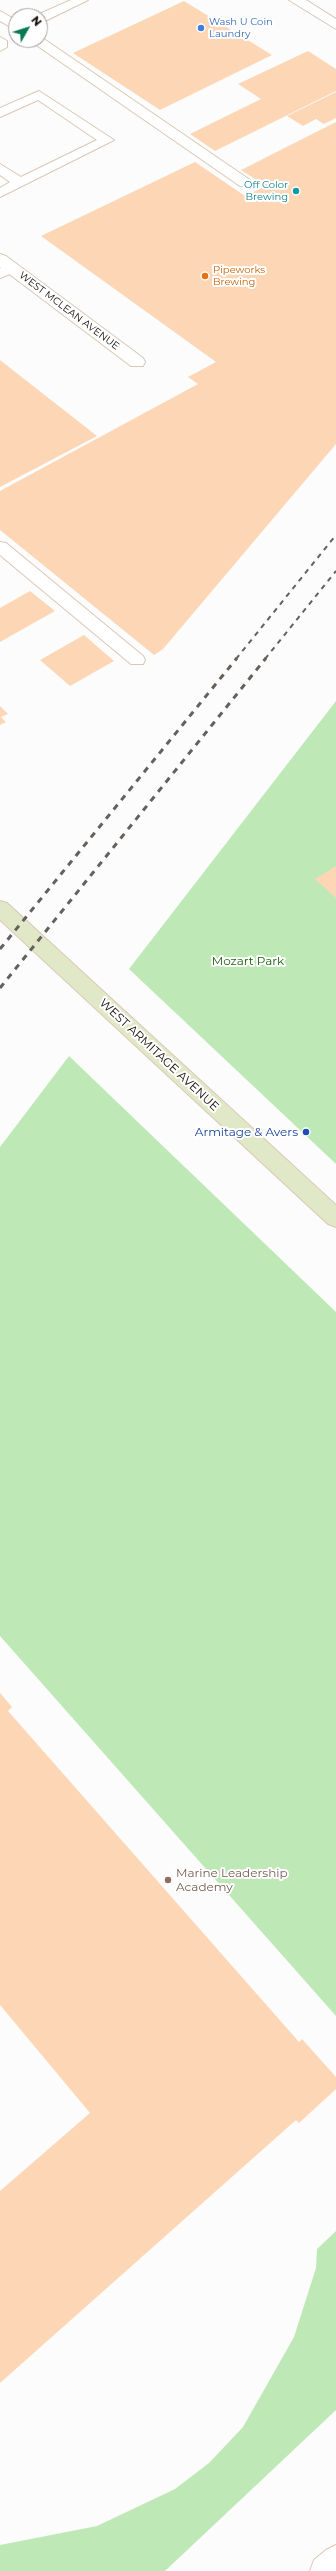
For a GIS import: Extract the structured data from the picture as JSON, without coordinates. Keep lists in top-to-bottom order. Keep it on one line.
{"streets":{"main road":["WEST ARMITAGE AVENUE"],"street":["WEST MCLEAN AVENUE"]},"parks":["Mozart Park"],"places":["Wash U Coin Laundry","Off Color Brewing","Pipeworks Brewing","Armitage & Avers","Marine Leadership Academy"],"north":"top right"}
